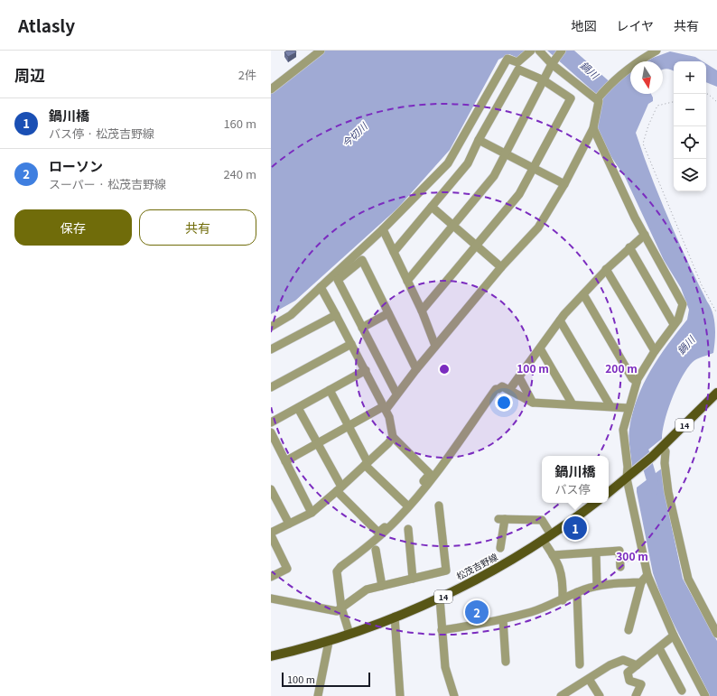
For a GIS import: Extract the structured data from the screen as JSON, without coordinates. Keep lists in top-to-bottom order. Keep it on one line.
{"streets":{"main road":["14","松茂吉野線"]},"water":["鍋川","今切川"],"scale_bar":"100 m","north":"bottom","page":{"header":"Atlasly","nav":["地図","レイヤ","共有"],"heading":["周辺","2件"],"map_buttons":["+","−"],"list":[{"mark":"1","name":"鍋川橋","note":"バス停 · 松茂吉野線","value":"160 m"},{"mark":"2","name":"ローソン","note":"スーパー · 松茂吉野線","value":"240 m"}],"buttons":["保存","共有"],"popup":["鍋川橋","バス停"],"pins":["1","2"],"scale":"100 m"},"rings":["100 m","200 m","300 m"]}
